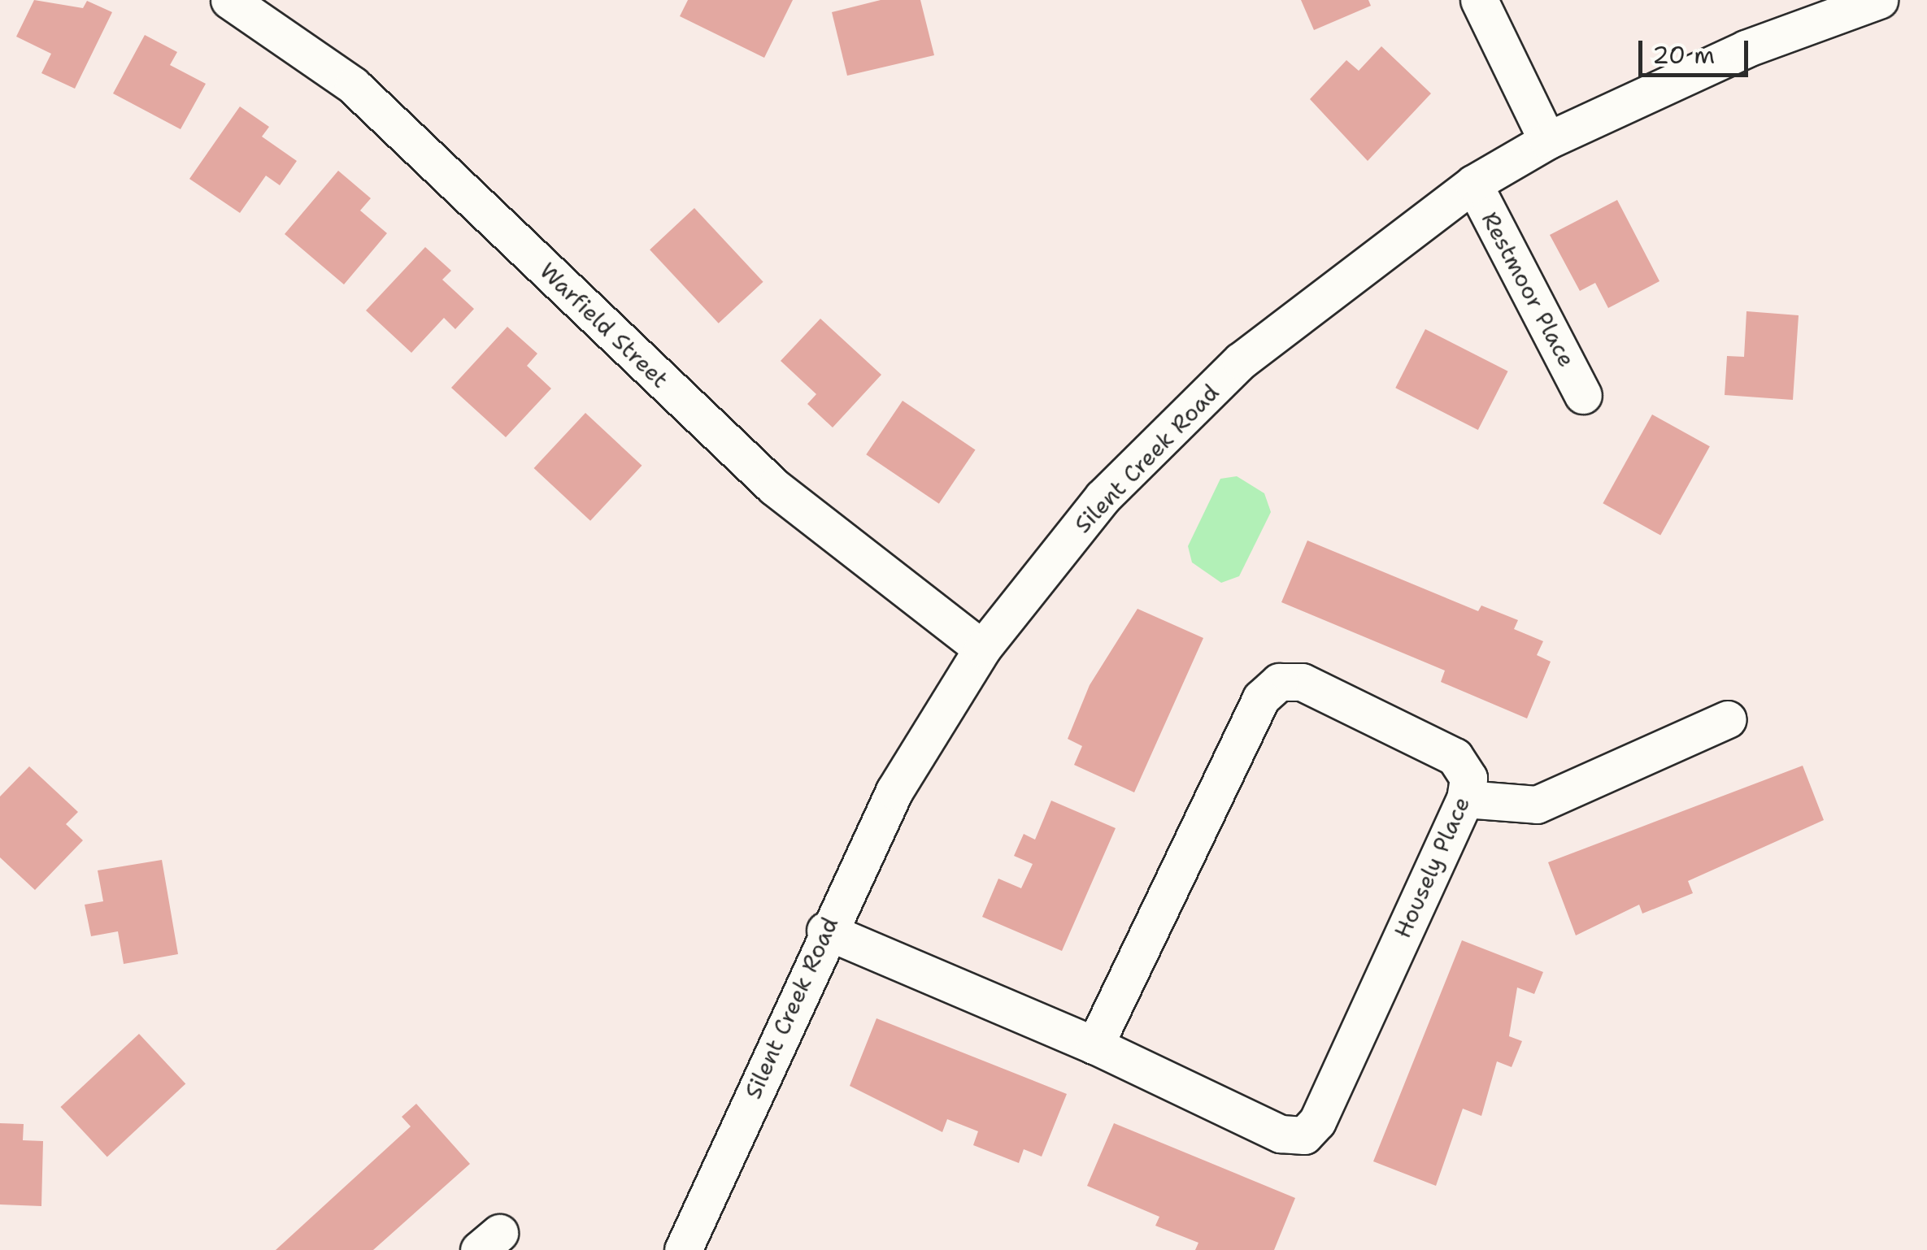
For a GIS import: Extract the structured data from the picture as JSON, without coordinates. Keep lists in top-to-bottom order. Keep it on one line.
{"streets":{"street":["Restmoor Place","Warfield Street","Silent Creek Road","Housely Place"]},"crossings":[["Restmoor Place","Silent Creek Road"],["Warfield Street","Silent Creek Road"],["Silent Creek Road","Housely Place"]],"scale_bar":"20 m"}
